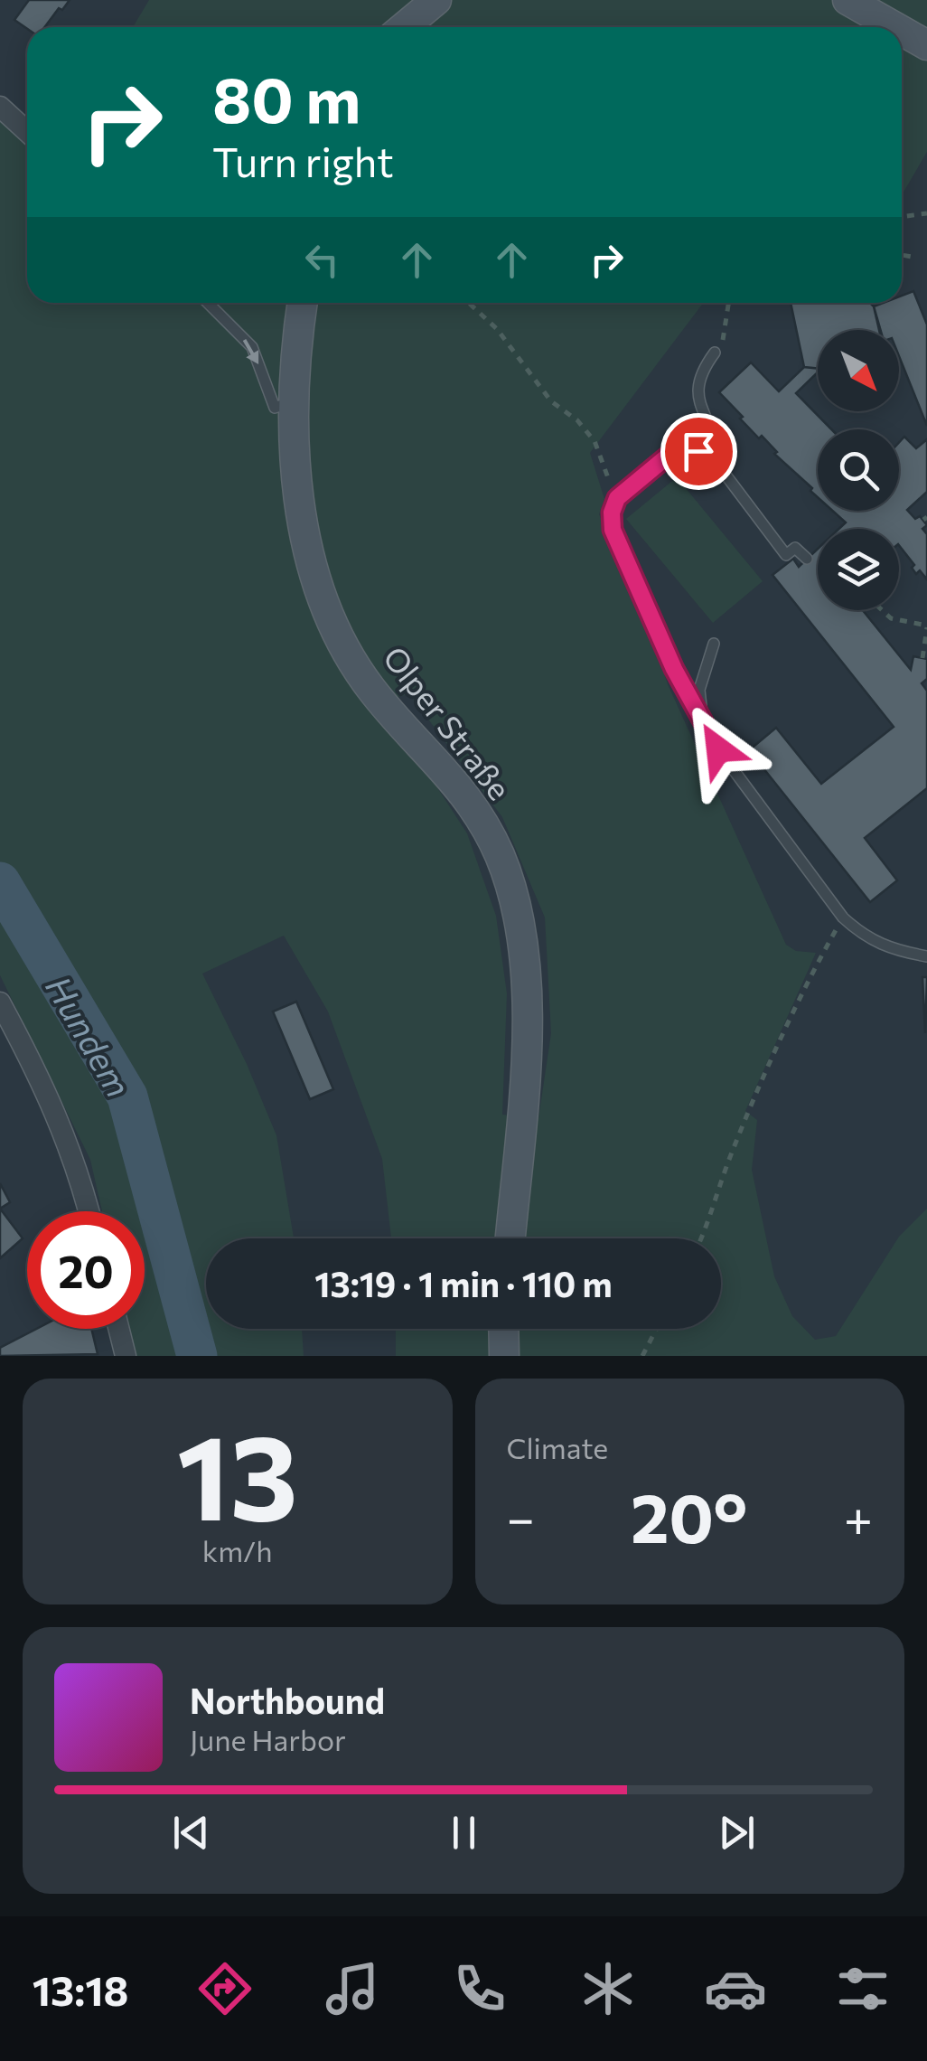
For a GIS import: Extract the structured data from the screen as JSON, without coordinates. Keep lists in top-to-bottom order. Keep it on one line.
{"streets":{"main road":["Olper Straße"]},"water":["Hundem"],"north":"bottom right","page":{"turn":["80 m","Turn right"],"limit":"20","trip":"13:19 · 1 min · 110 m","tile":[["13","km/h"],"Climate"],"heat":["−","20°","+"],"song":["Northbound","June Harbor"],"tabs":"13:18"}}
